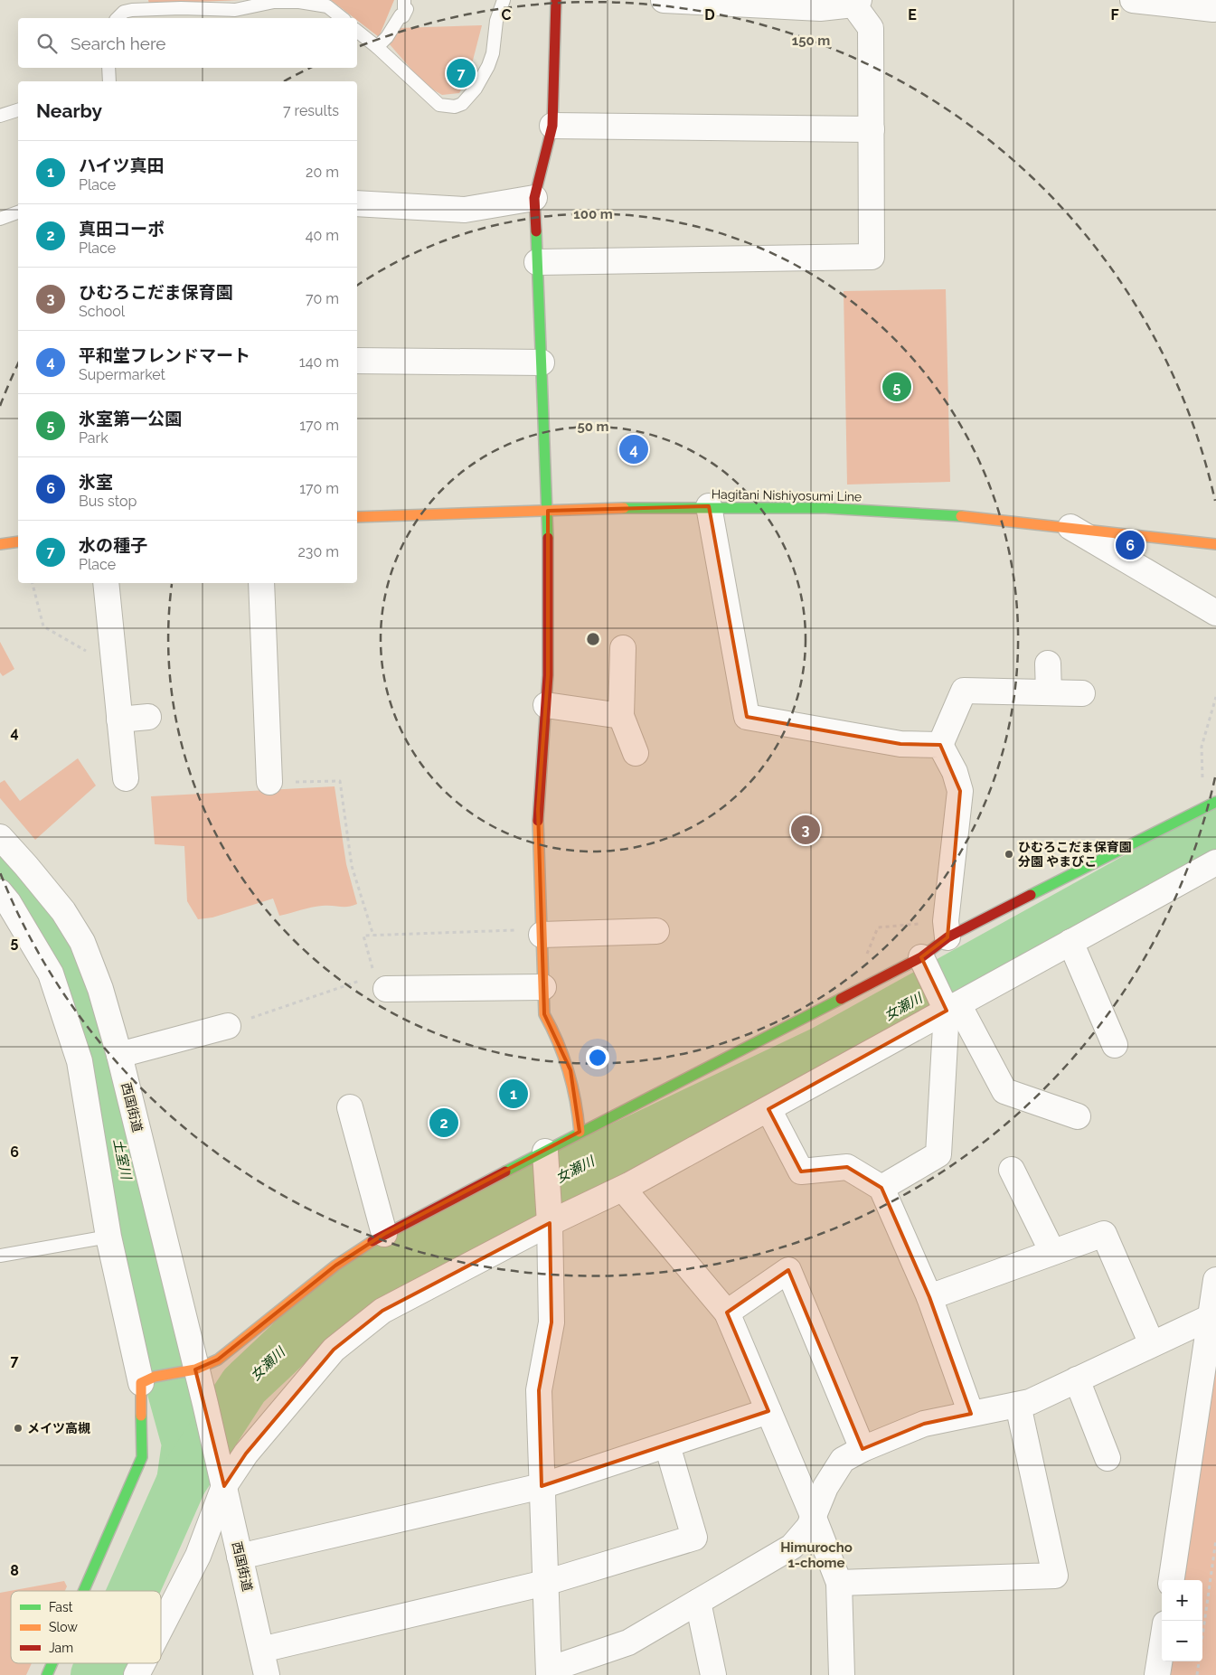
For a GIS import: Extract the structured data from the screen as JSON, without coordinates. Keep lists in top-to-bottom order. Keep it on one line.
{"streets":{"street":["Hagitani Nishiyosumi Line","西国街道"]},"districts":["Himurocho 1-chome"],"water":["女瀬川","土室川"],"places":["ひむろこだま保育園 分園 やまびこ","メイツ高槻"],"legend":["Fast","Slow","Jam"],"page":{"search":"Search here","pins":["7","5","4","6","3","1","2"],"heading":["Nearby","7 results"],"list":[{"mark":"1","name":"ハイツ真田","note":"Place","value":"20 m"},{"mark":"2","name":"真田コーポ","note":"Place","value":"40 m"},{"mark":"3","name":"ひむろこだま保育園","note":"School","value":"70 m"},{"mark":"4","name":"平和堂フレンドマート","note":"Supermarket","value":"140 m"},{"mark":"5","name":"氷室第一公園","note":"Park","value":"170 m"},{"mark":"6","name":"氷室","note":"Bus stop","value":"170 m"},{"mark":"7","name":"水の種子","note":"Place","value":"230 m"}],"map_buttons":["+","−"]},"grid":{"columns":["C","D","E","F"],"rows":["4","5","6","7","8"]},"rings":["150 m","100 m","50 m"]}
